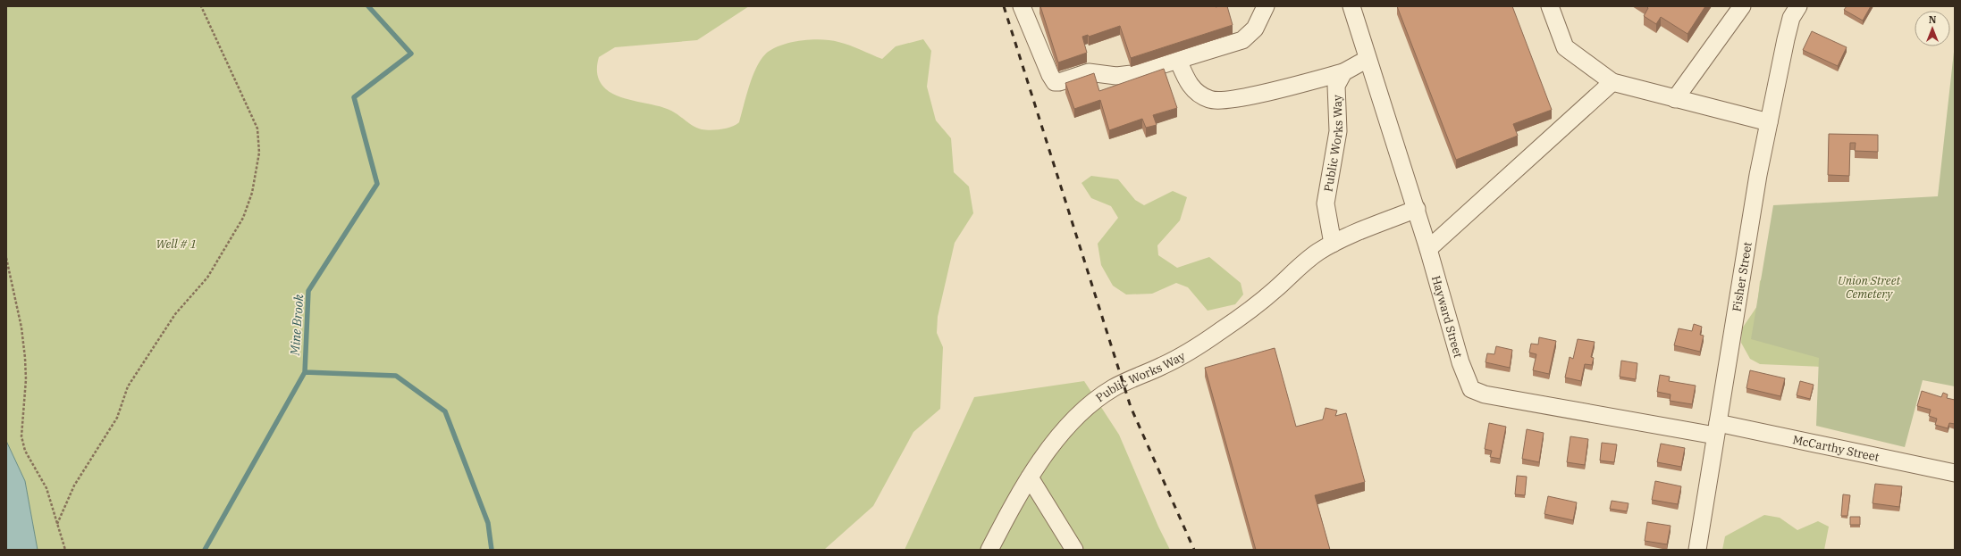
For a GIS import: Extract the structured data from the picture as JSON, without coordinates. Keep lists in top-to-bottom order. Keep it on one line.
{"streets":{"street":["Public Works Way","Fisher Street","Hayward Street","McCarthy Street"]},"crossings":[["Public Works Way","Hayward Street"],["Fisher Street","Hayward Street"],["Fisher Street","McCarthy Street"],["Hayward Street","McCarthy Street"]],"water":["Mine Brook"],"parks":["Well # 1","Union Street Cemetery"],"north":"top"}
